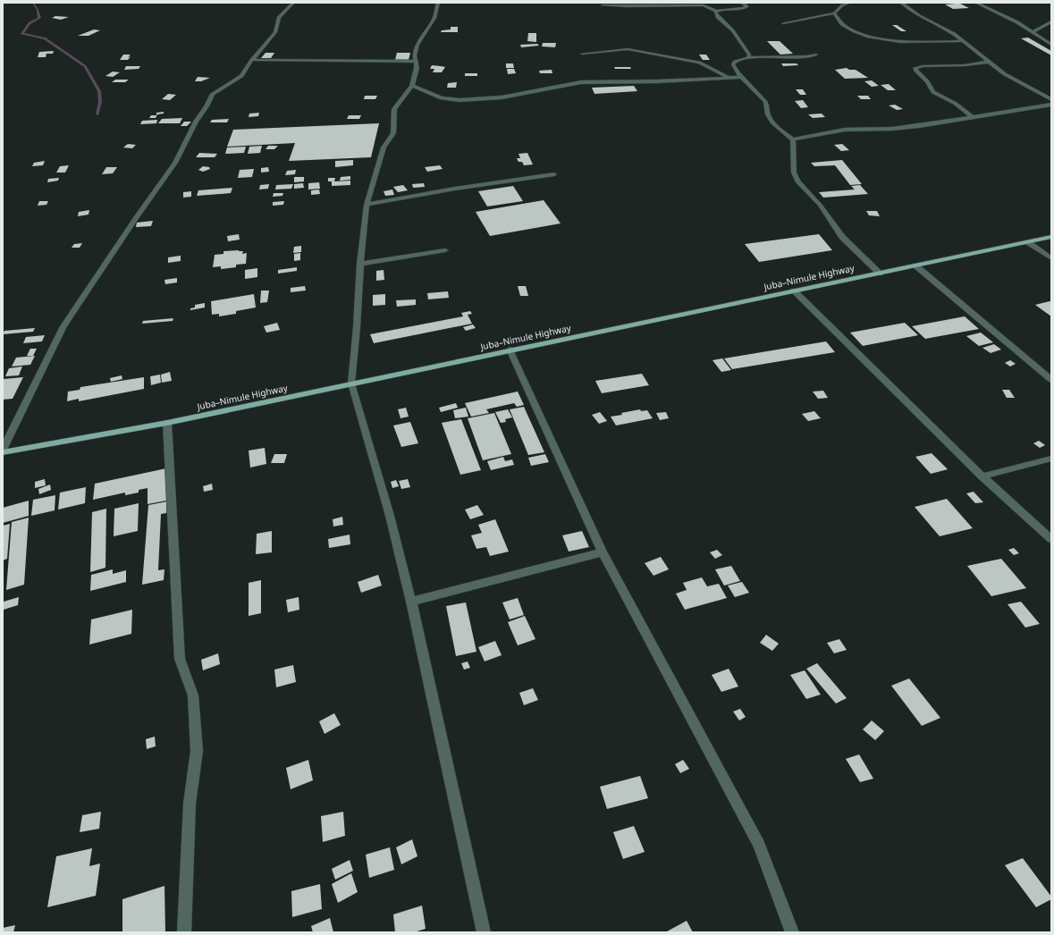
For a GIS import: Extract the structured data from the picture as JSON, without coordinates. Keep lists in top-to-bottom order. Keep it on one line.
{"streets":{"main road":["Juba–Nimule Highway"]}}
